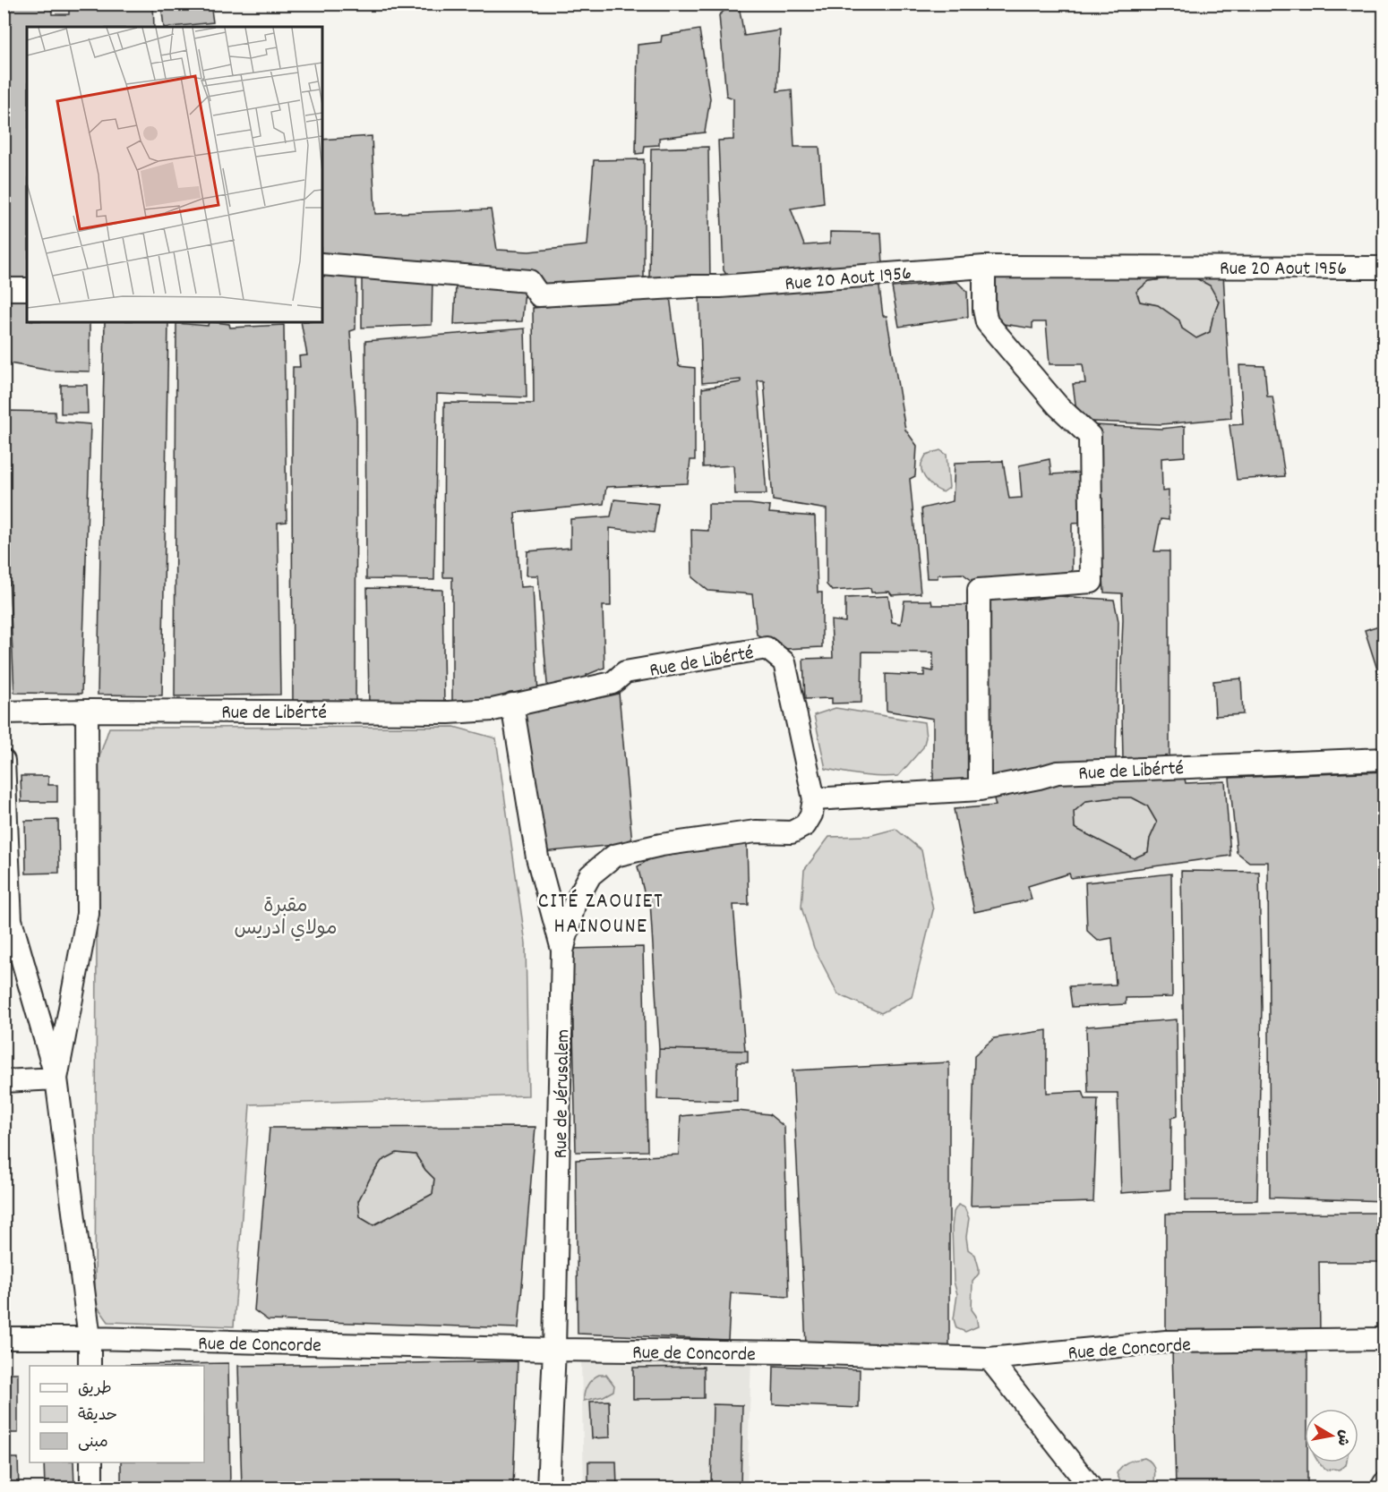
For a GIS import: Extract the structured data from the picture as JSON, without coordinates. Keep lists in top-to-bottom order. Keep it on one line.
{"streets":{"street":["Rue 20 Aout 1956","Rue de Libérté","Rue de Jérusalem","Rue de Concorde"]},"crossings":[["Rue de Libérté","Rue de Jérusalem"],["Rue de Jérusalem","Rue de Concorde"]],"districts":["CITÉ ZAOUIET HAINOUNE"],"parks":["مقبرة مولاي ادريس"],"legend":["طريق","حديقة","مبنى"],"north":"right"}
